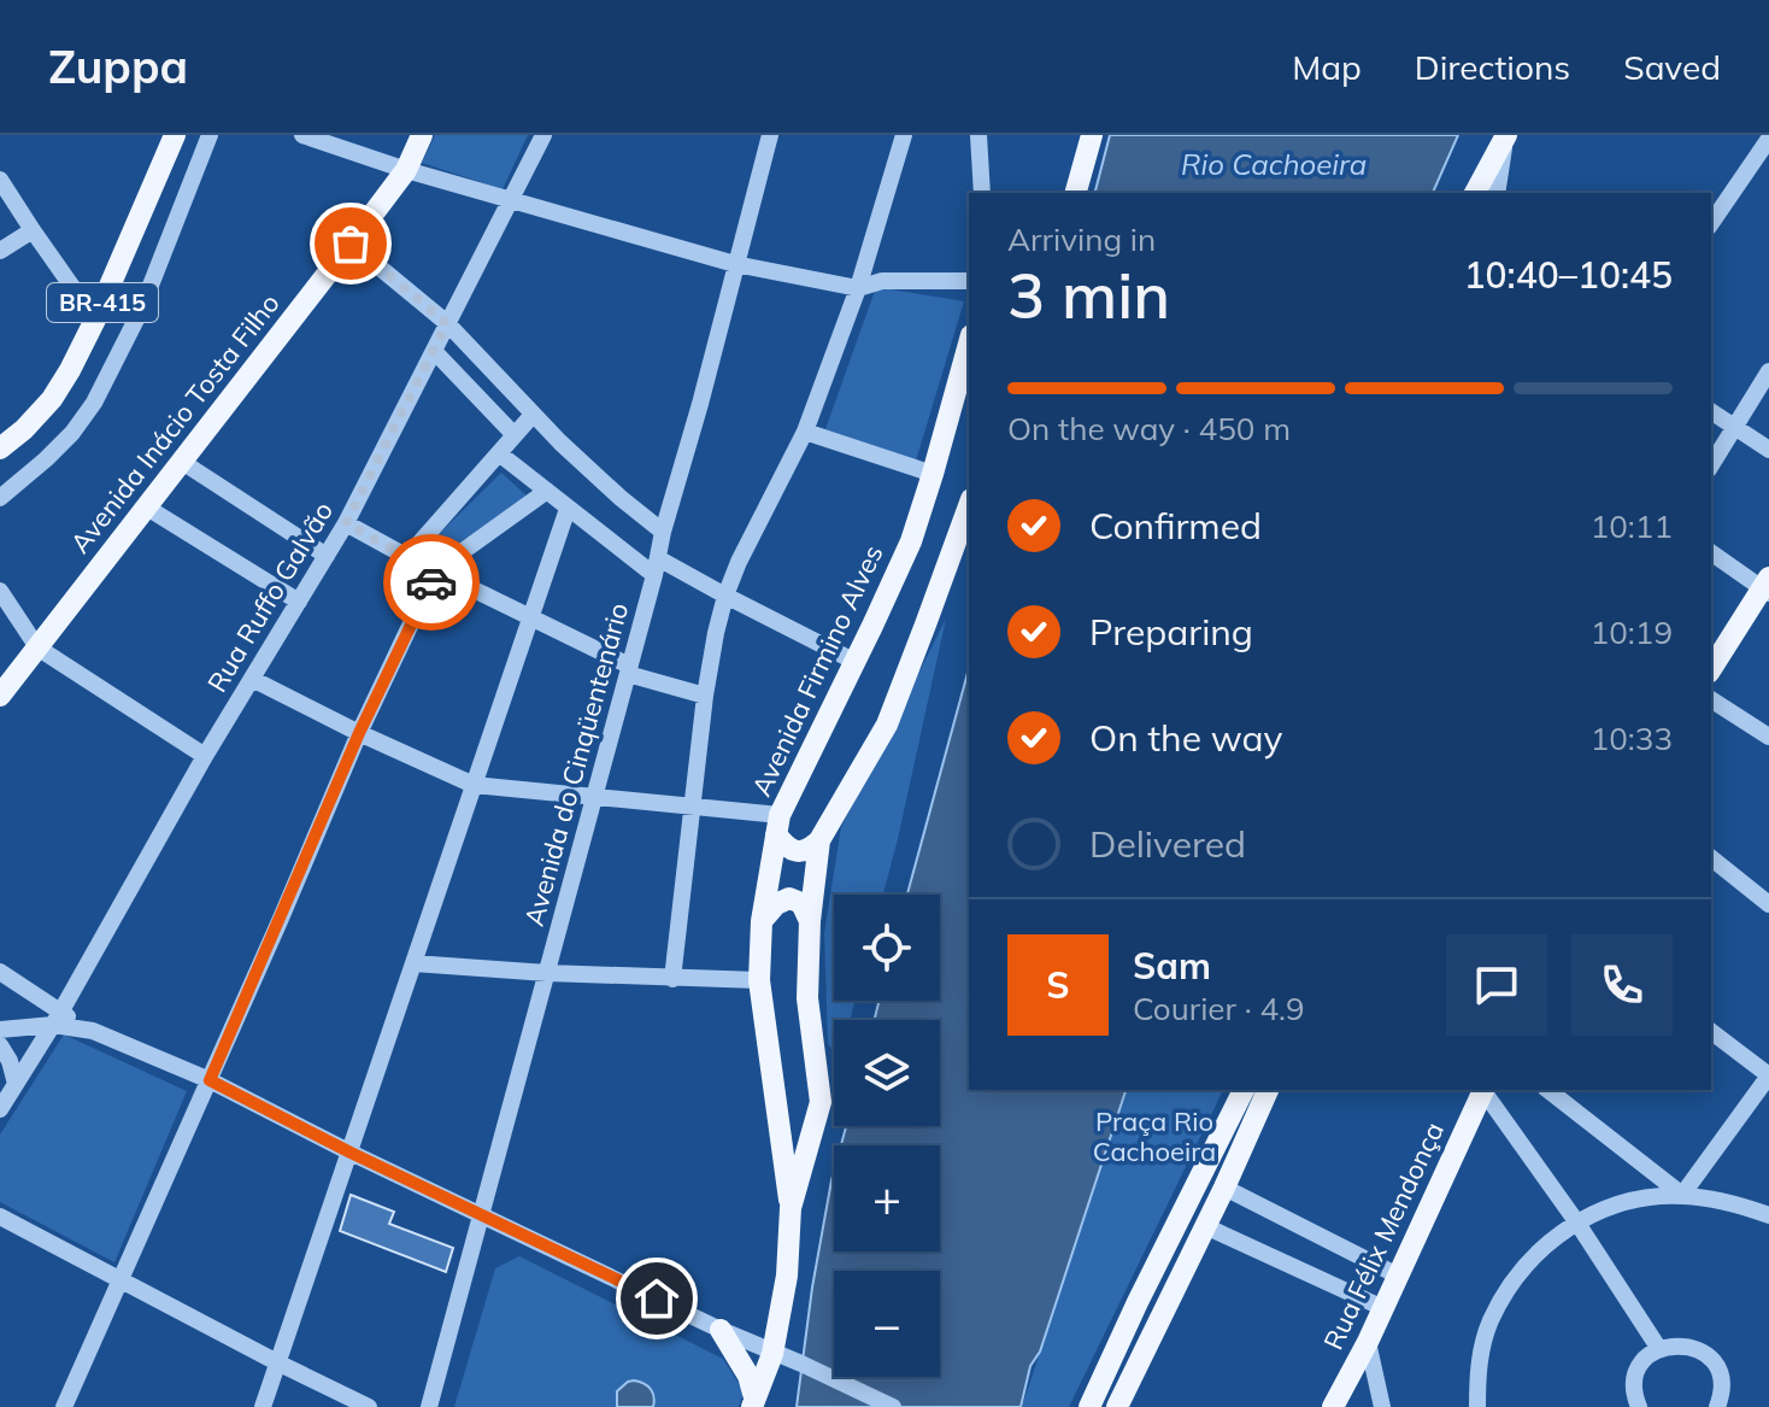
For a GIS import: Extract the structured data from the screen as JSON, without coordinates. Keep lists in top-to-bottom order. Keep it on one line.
{"streets":{"main road":["BR-415","Avenida Inácio Tosta Filho","Avenida Firmino Alves","Rua Félix Mendonça"],"street":["Rua Ruffo Galvão","Avenida do Cinqüentenário"]},"water":["Rio Cachoeira"],"parks":["Praça Rio Cachoeira"],"page":{"header":"Zuppa","nav":["Map","Directions","Saved"],"heading":["3 min","Arriving in","10:40–10:45"],"panel":["Sam","Courier · 4.9"],"bar":"On the way · 450 m","list":[["Confirmed","10:11"],["Preparing","10:19"],["On the way","10:33"],"Delivered"],"map_buttons":["+","−"],"round":"S"}}
